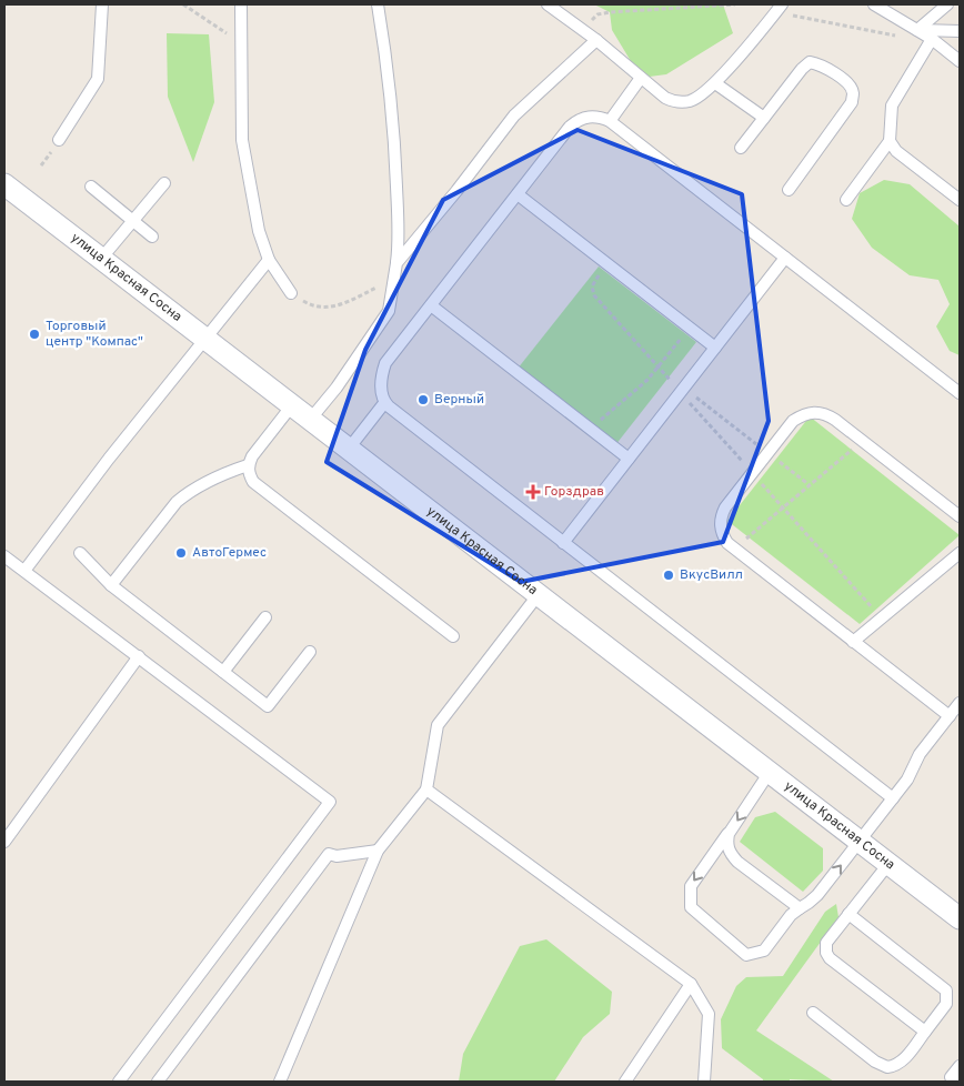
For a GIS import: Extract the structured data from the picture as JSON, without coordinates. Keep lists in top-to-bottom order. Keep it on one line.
{"streets":{"street":["улица Красная Сосна"]},"places":{"other":["Торговый центр \"Компас\"","Верный","АвтоГермес","ВкусВилл"],"health":["Горздрав"]}}
